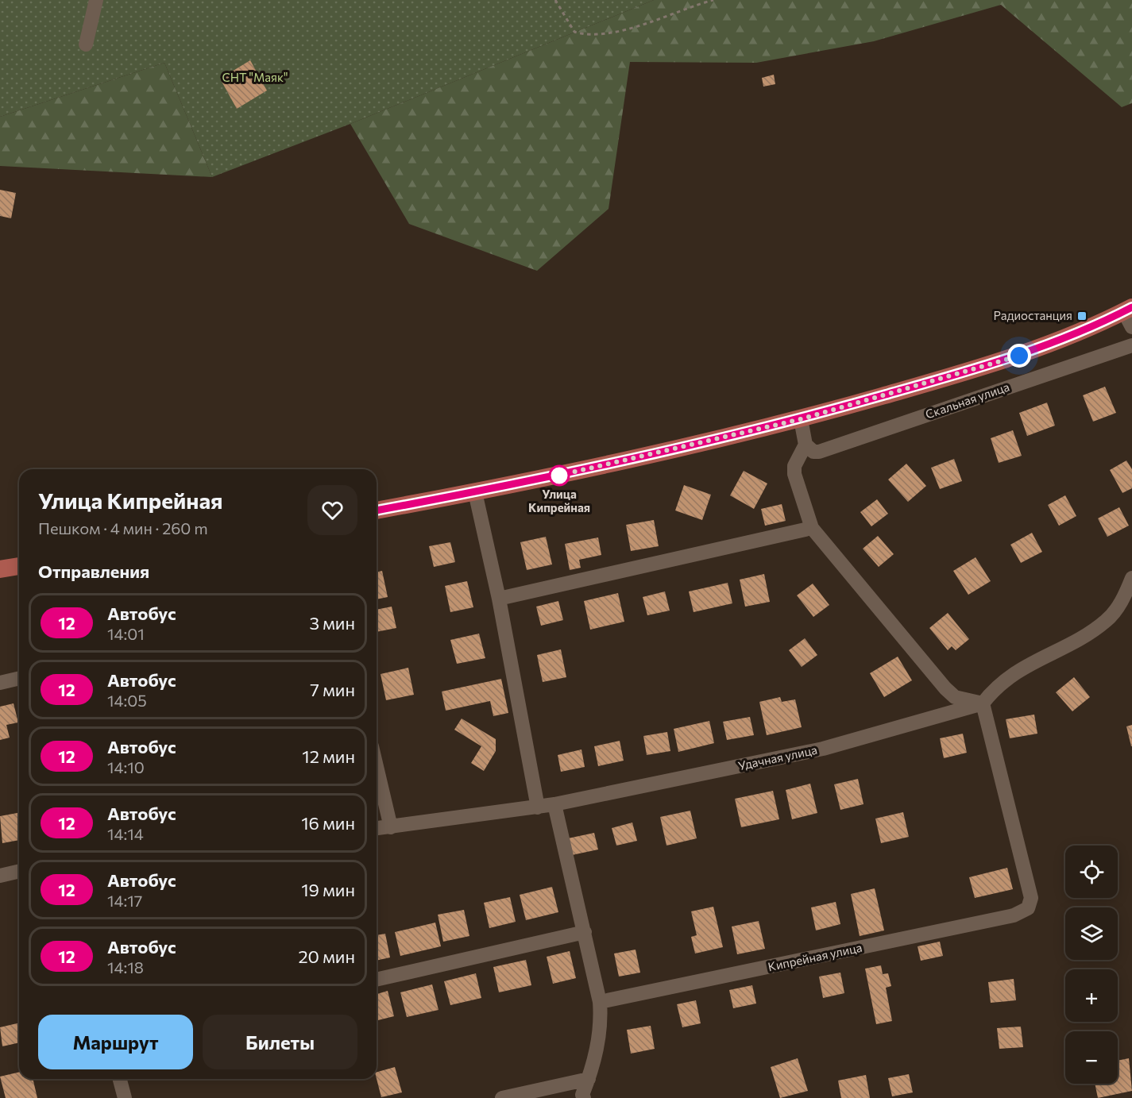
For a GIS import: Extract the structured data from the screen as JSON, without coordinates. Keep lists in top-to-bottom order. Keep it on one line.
{"streets":{"street":["Скальная улица","Удачная улица","Кипрейная улица"]},"crossings":[["Удачная улица","Кипрейная улица"]],"parks":["СНТ \"Маяк\""],"places":{"transit":["Радиостанция"],"other":["Улица Кипрейная"]},"lines":["bus line 12"],"page":{"heading":[["Улица Кипрейная","Пешком · 4 мин · 260 m"],"Отправления"],"list":[{"mark":"12","name":"Автобус","note":"14:01","value":"3 мин"},{"mark":"12","name":"Автобус","note":"14:05","value":"7 мин"},{"mark":"12","name":"Автобус","note":"14:10","value":"12 мин"},{"mark":"12","name":"Автобус","note":"14:14","value":"16 мин"},{"mark":"12","name":"Автобус","note":"14:17","value":"19 мин"},{"mark":"12","name":"Автобус","note":"14:18","value":"20 мин"}],"map_buttons":["+","−"],"buttons":["Маршрут","Билеты"]}}
